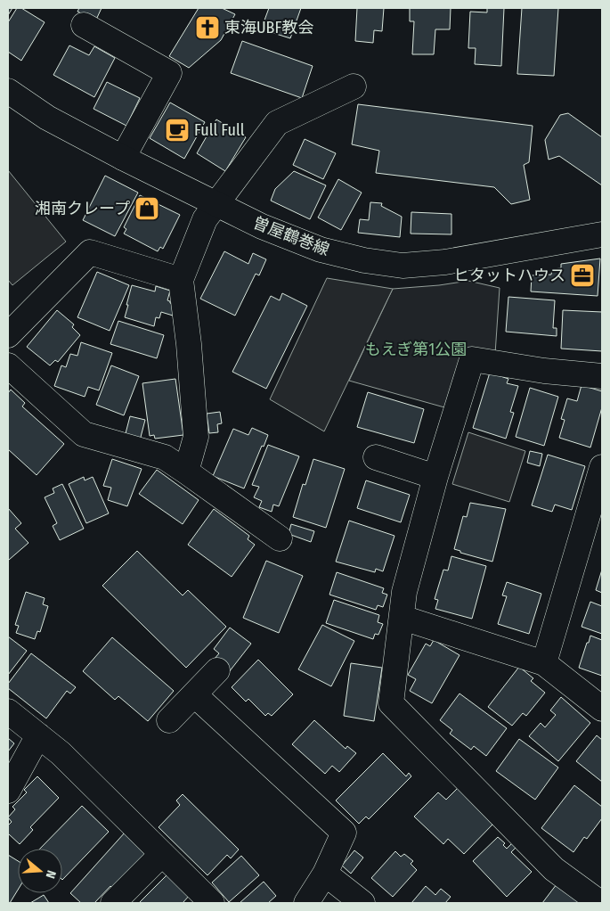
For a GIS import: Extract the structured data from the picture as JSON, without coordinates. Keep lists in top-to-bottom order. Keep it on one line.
{"streets":{"street":["曽屋鶴巻線"]},"parks":["もえぎ第1公園"],"places":{"church":["東海UBF教会"],"cafe":["Full Full"],"shop":["湘南クレープ"],"office":["ヒタットハウス"]},"north":"right"}
